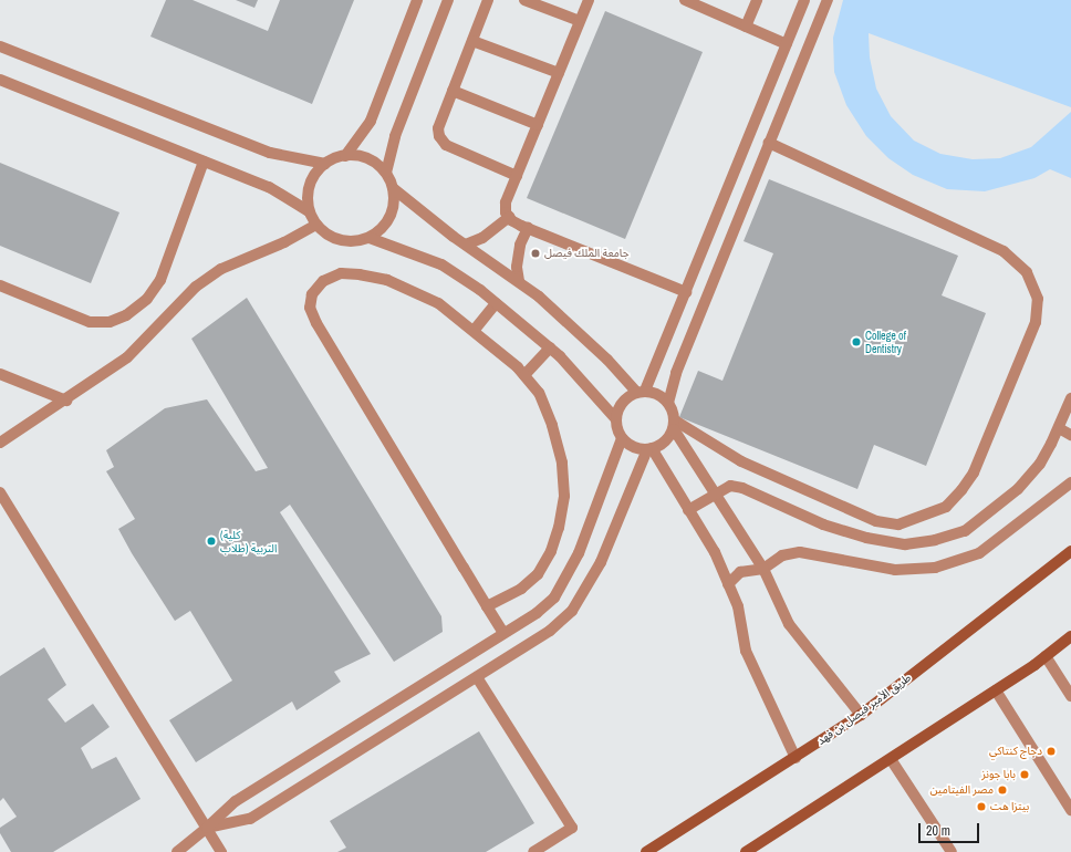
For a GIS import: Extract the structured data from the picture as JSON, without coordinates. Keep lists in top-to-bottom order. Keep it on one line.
{"streets":{"main road":["طريق الأمير فيصل بن فهد"]},"places":["جامعة الملك فيصل","College of Dentistry","(كلية التربية (طلاب","دجاج كنتاكي","بابا جونز","مصر الفيتامين","بيتزا هت"],"scale_bar":"20 m"}
